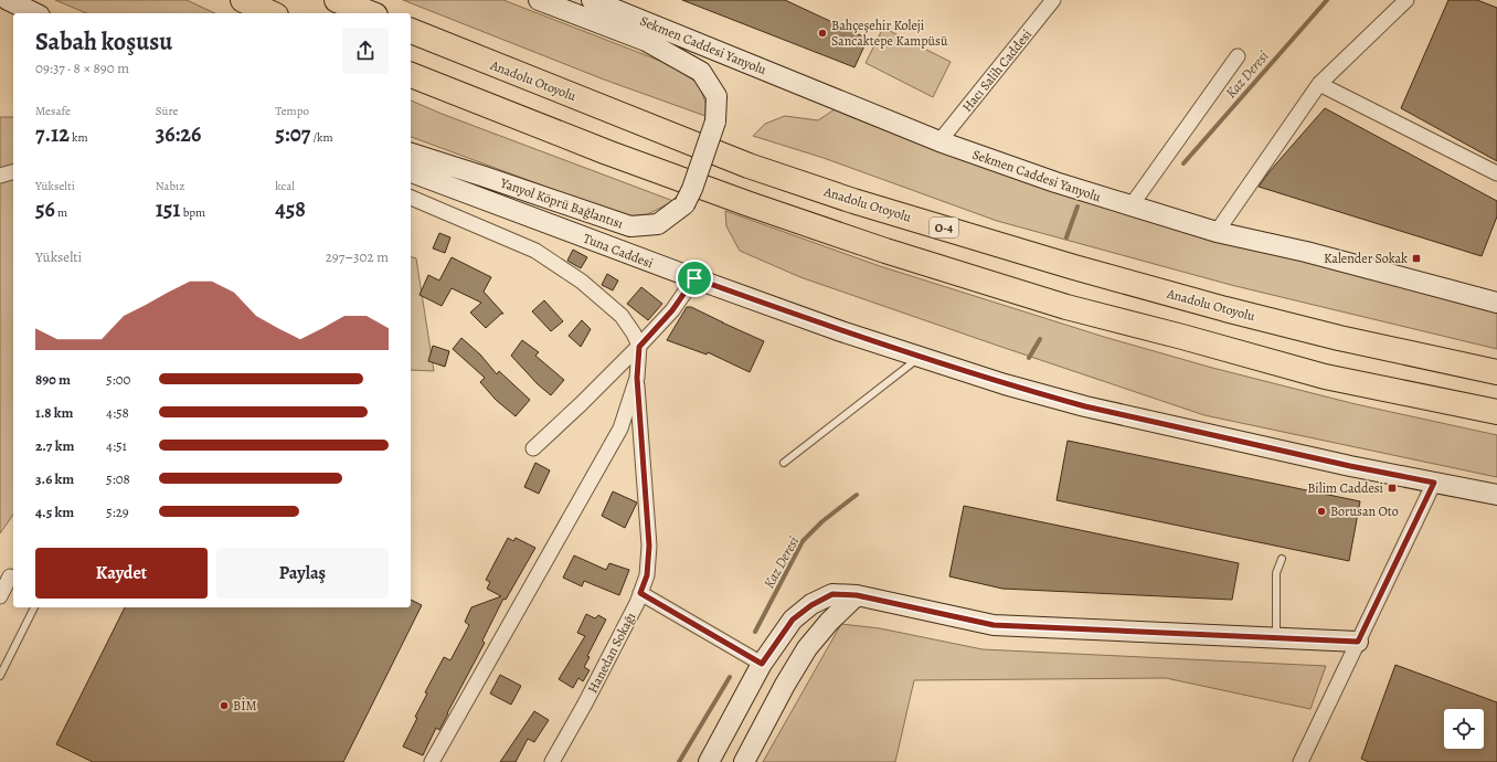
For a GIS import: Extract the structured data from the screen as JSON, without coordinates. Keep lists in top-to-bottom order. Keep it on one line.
{"streets":{"highway":["Anadolu Otoyolu","O-4"],"main road":["Sekmen Caddesi Yanyolu","Yanyol Köprü Bağlantısı","Tuna Caddesi"],"street":["Hacı Salih Caddesi","Hanedan Sokağı"]},"crossings":[["Sekmen Caddesi Yanyolu","Hacı Salih Caddesi"]],"water":["Kaz Deresi"],"places":{"other":["Bahçeşehir Koleji Sancaktepe Kampüsü","Borusan Oto","BİM"],"transit":["Kalender Sokak","Bilim Caddesi"]},"page":{"heading":["Sabah koşusu","09:37 · 8 × 890 m"],"stats":[["Mesafe","7.12 km"],["Süre","36:26"],["Tempo","5:07 /km"],["Yükselti","56 m"],["Nabız","151 bpm"],["kcal","458"]],"chart":["Yükselti","297–302 m"],"list":[{"name":"890 m","note":"5:00"},{"name":"1.8 km","note":"4:58"},{"name":"2.7 km","note":"4:51"},{"name":"3.6 km","note":"5:08"},{"name":"4.5 km","note":"5:29"}],"buttons":["Kaydet","Paylaş"]}}
